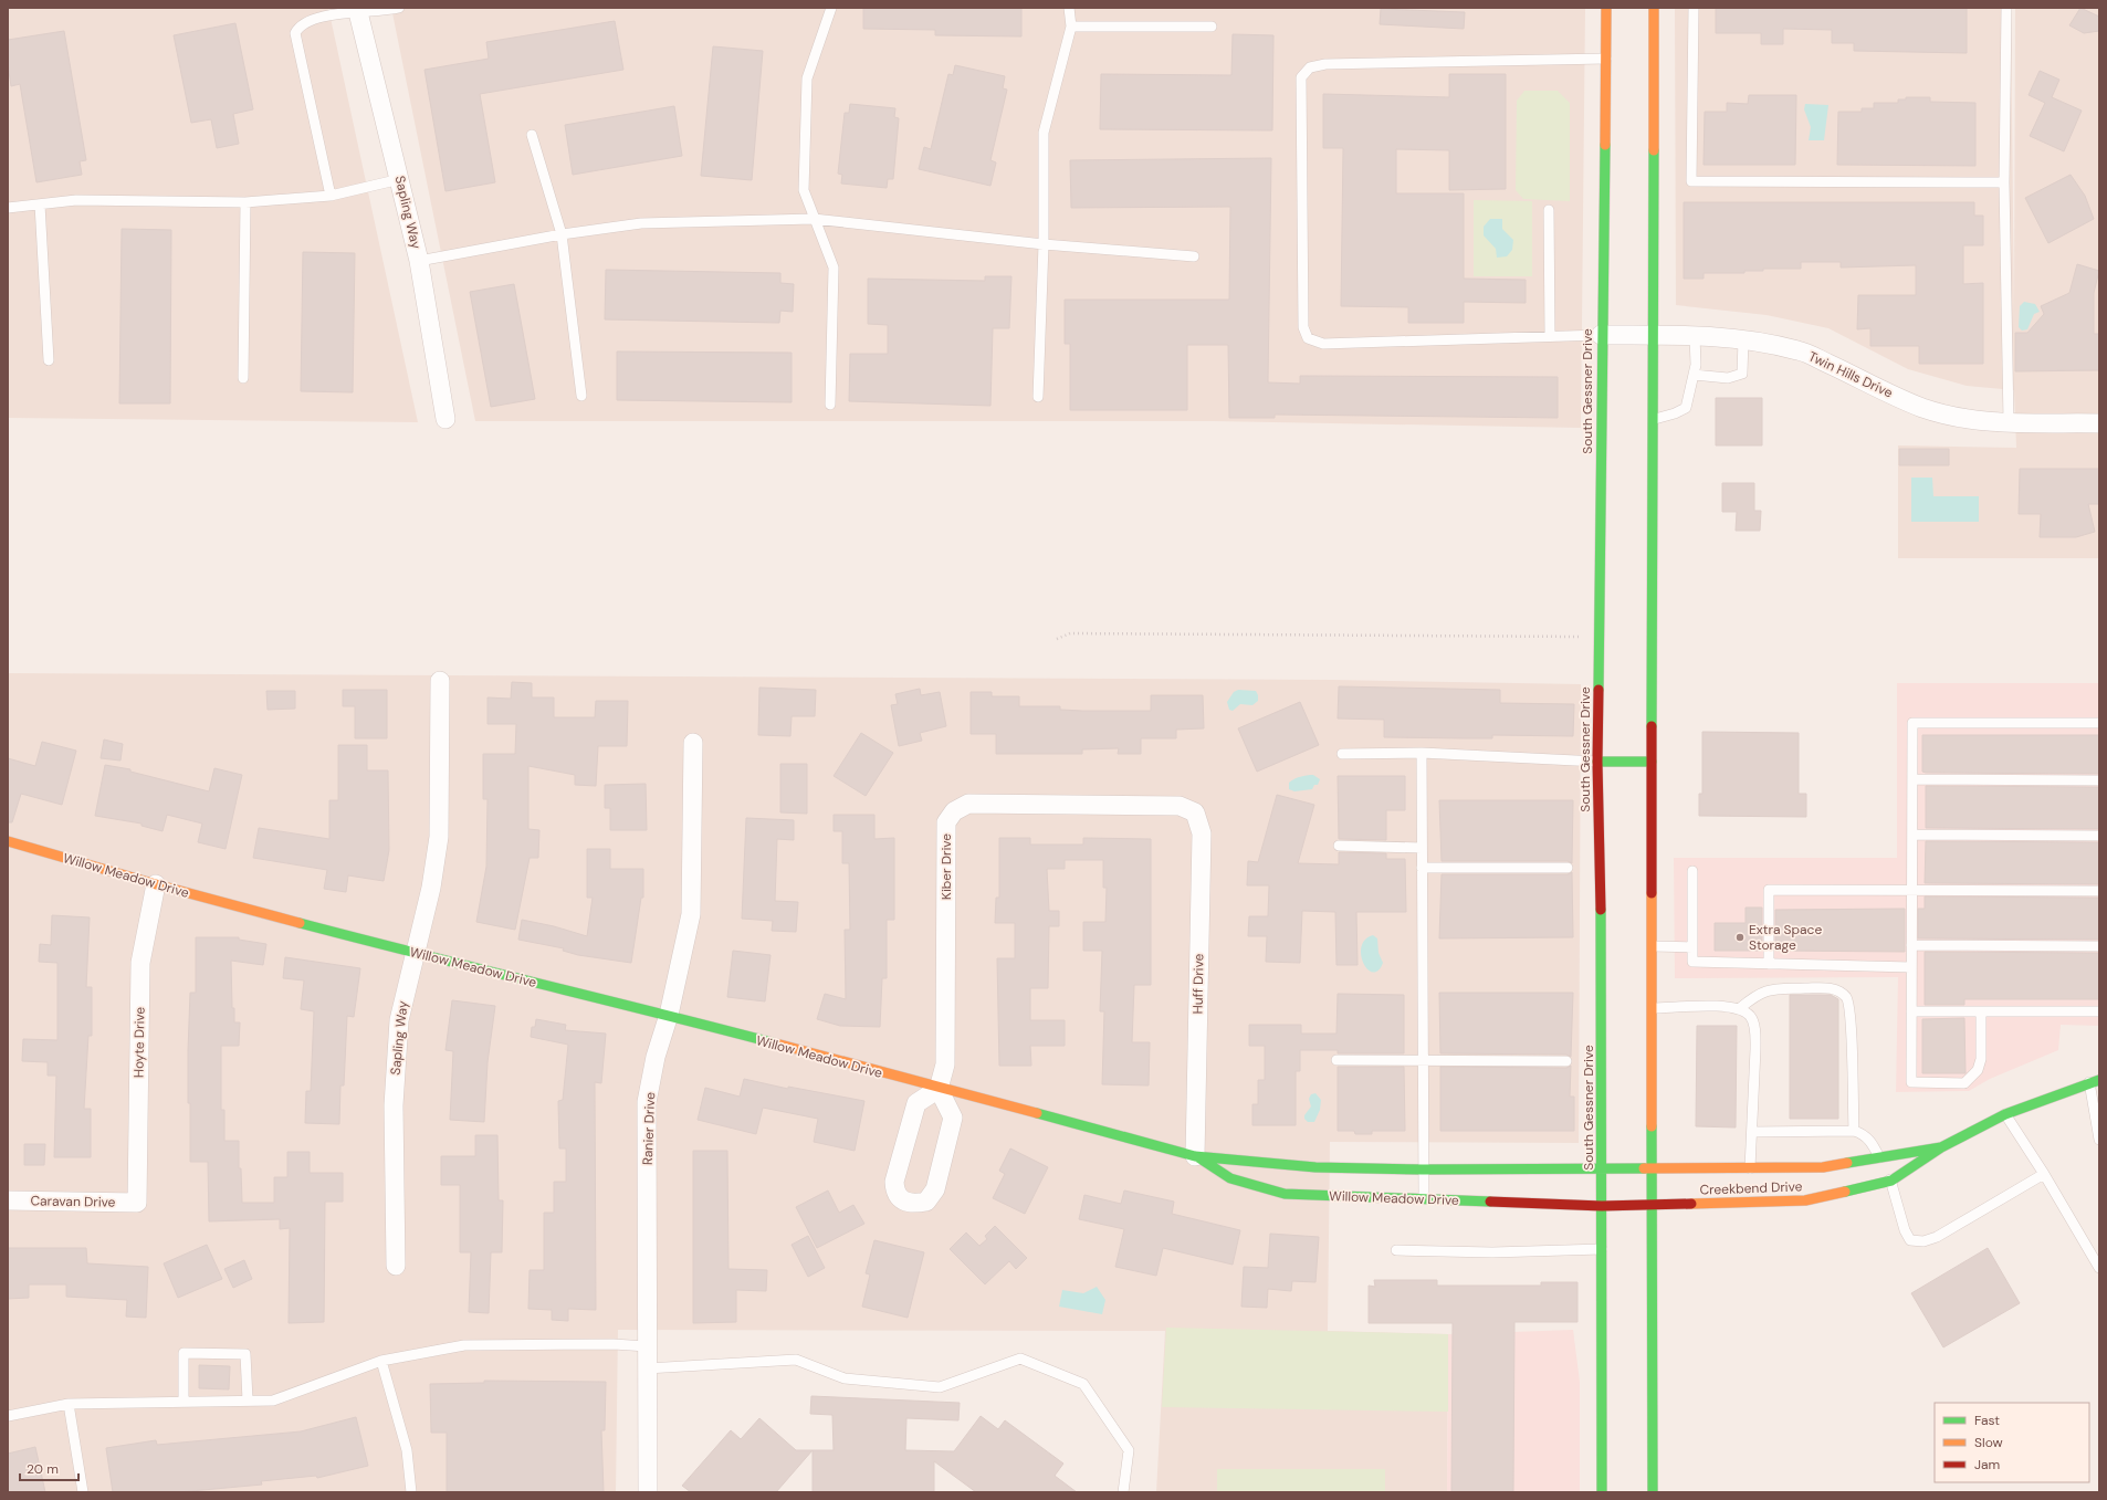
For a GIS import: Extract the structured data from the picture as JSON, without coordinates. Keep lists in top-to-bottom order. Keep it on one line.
{"streets":{"main road":["South Gessner Drive","Willow Meadow Drive","Creekbend Drive"],"street":["Sapling Way","Twin Hills Drive","Kiber Drive","Huff Drive","Hoyte Drive","Ranier Drive","Caravan Drive"]},"crossings":[["Sapling Way","Willow Meadow Drive"],["Twin Hills Drive","South Gessner Drive"],["South Gessner Drive","Willow Meadow Drive"],["South Gessner Drive","Creekbend Drive"],["Kiber Drive","Willow Meadow Drive"],["Kiber Drive","Huff Drive"],["Willow Meadow Drive","Huff Drive"],["Willow Meadow Drive","Hoyte Drive"],["Willow Meadow Drive","Ranier Drive"],["Willow Meadow Drive","Creekbend Drive"],["Hoyte Drive","Caravan Drive"]],"places":["Extra Space Storage"],"legend":["Fast","Slow","Jam"],"scale_bar":"20 m"}
